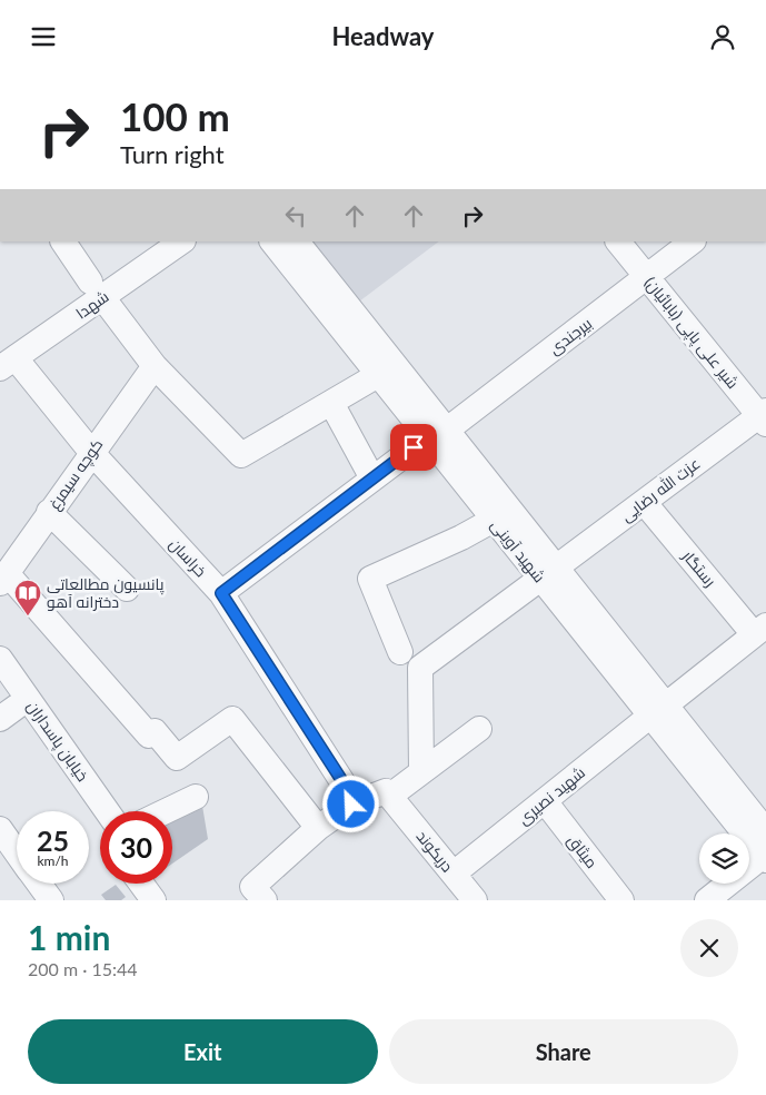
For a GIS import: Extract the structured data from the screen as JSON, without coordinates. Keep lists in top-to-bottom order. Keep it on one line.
{"streets":{"street":["شهدا","شیر علی پاپی (بابائیان)","بیرجندی","کوچه سیمرغ","عزت الله رضایی","شهید آوینی","خراسان","رستگار","خیابان پاسداران","شهید نصیری","دریکوند","میثاق"]},"crossings":[["شهدا","خراسان"],["شیر علی پاپی (بابائیان)","بیرجندی"],["شیر علی پاپی (بابائیان)","عزت الله رضایی"],["بیرجندی","شهید آوینی"],["بیرجندی","خراسان"],["کوچه سیمرغ","خراسان"],["عزت الله رضایی","شهید آوینی"],["عزت الله رضایی","رستگار"],["شهید آوینی","شهید نصیری"],["رستگار","شهید نصیری"],["شهید نصیری","دریکوند"],["شهید نصیری","میثاق"]],"places":{"library":["پانسیون مطالعاتی دخترانه آهو"]},"page":{"header":"Headway","turn":["100 m","Turn right"],"speed":"25 km/h","limit":"30","heading":["1 min","200 m · 15:44"],"buttons":["Exit","Share"]}}
